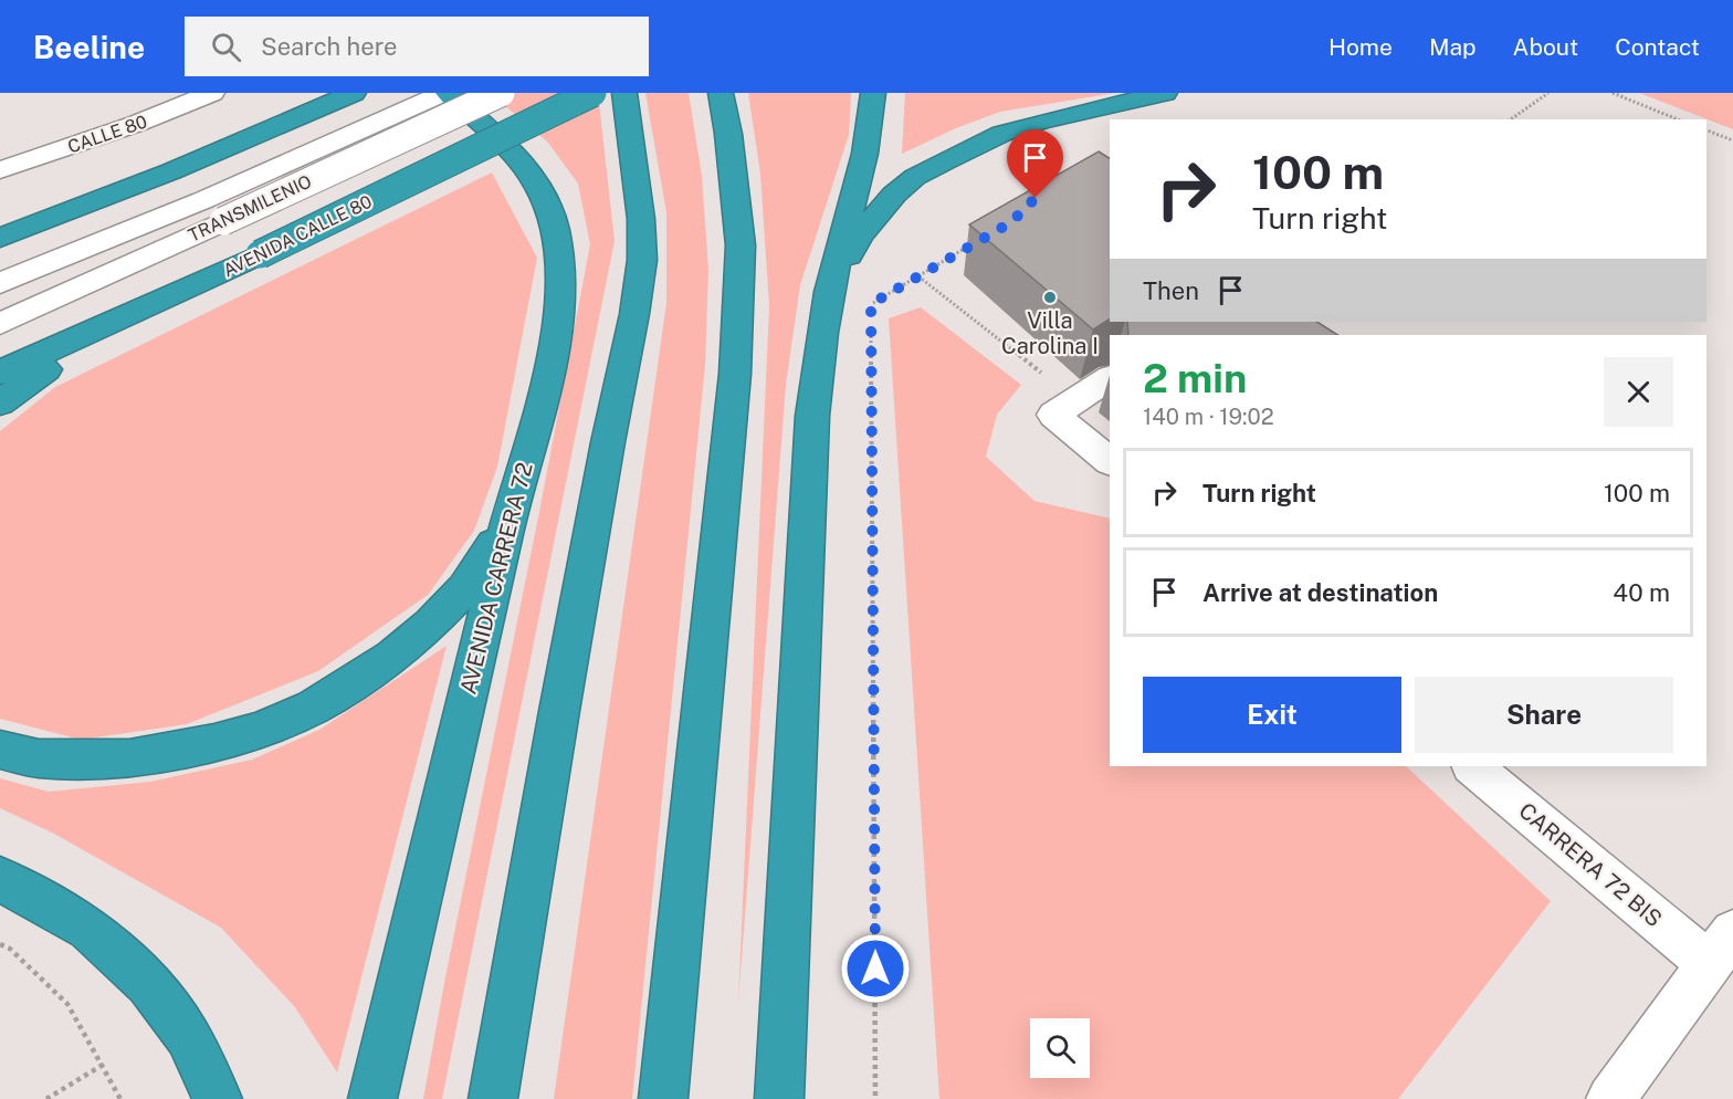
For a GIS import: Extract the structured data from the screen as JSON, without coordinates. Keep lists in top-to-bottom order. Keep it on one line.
{"streets":{"highway":["AVENIDA CALLE 80","AVENIDA CARRERA 72"],"street":["CALLE 80","TRANSMILENIO","CARRERA 72 BIS"]},"crossings":[["TRANSMILENIO","AVENIDA CARRERA 72"]],"places":["Villa Carolina I"],"page":{"header":"Beeline","search":"Search here","nav":["Home","Map","About","Contact"],"turn":["100 m","Turn right"],"then":"Then","heading":["2 min","140 m · 19:02"],"list":[{"name":"Turn right","value":"100 m"},{"name":"Arrive at destination","value":"40 m"}],"buttons":["Exit","Share"]}}
